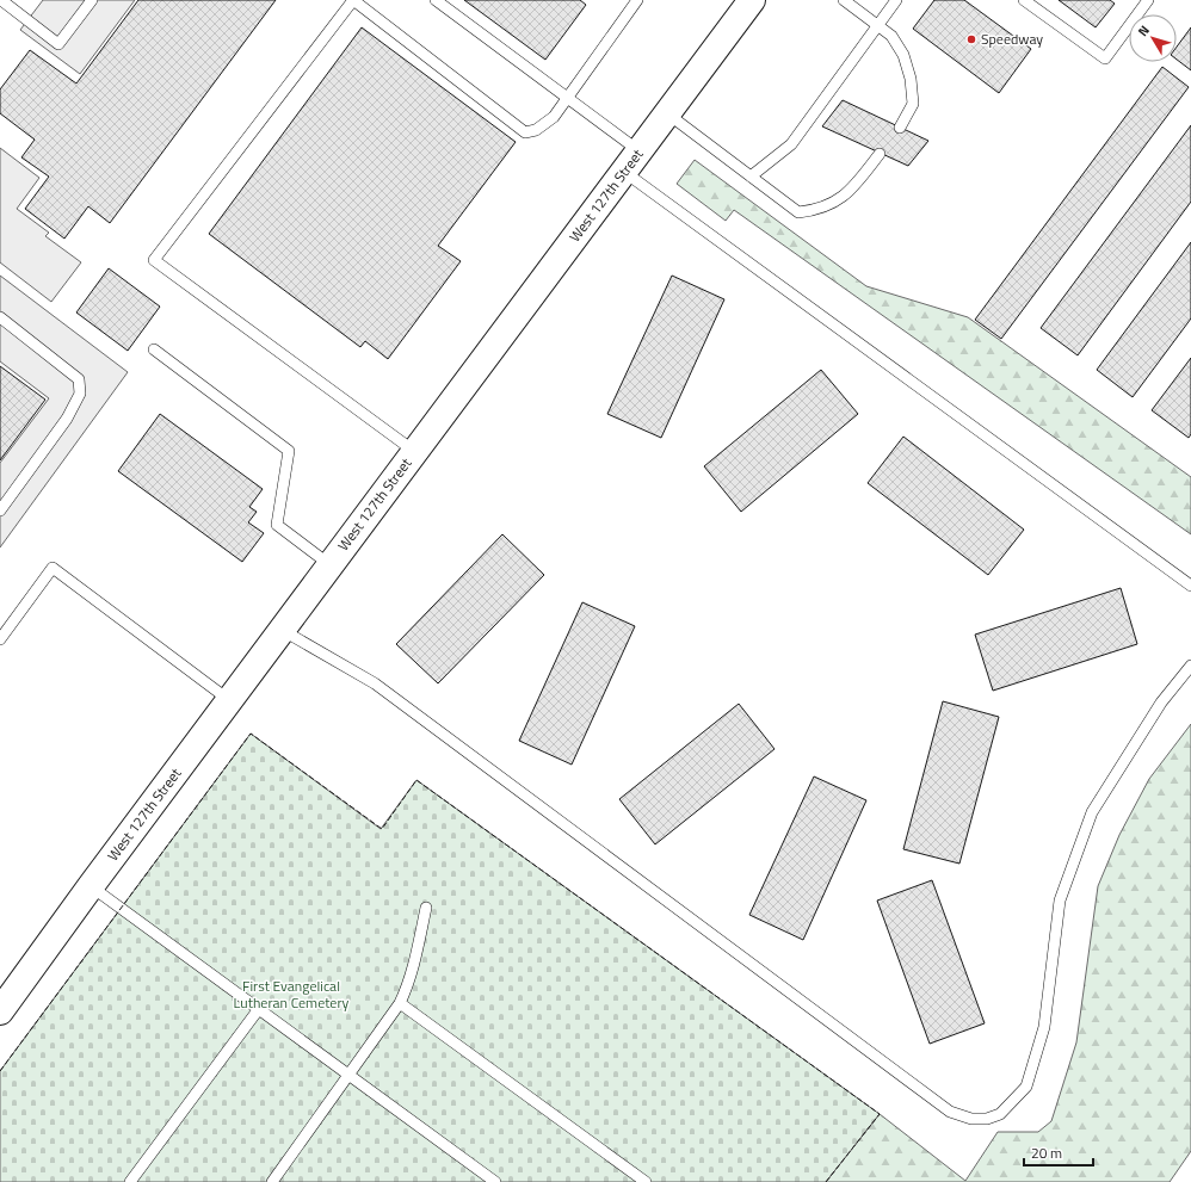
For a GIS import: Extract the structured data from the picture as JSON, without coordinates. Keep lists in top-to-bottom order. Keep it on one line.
{"streets":{"main road":["West 127th Street"]},"parks":["First Evangelical Lutheran Cemetery"],"places":["Speedway"],"scale_bar":"20 m","north":"top left"}
